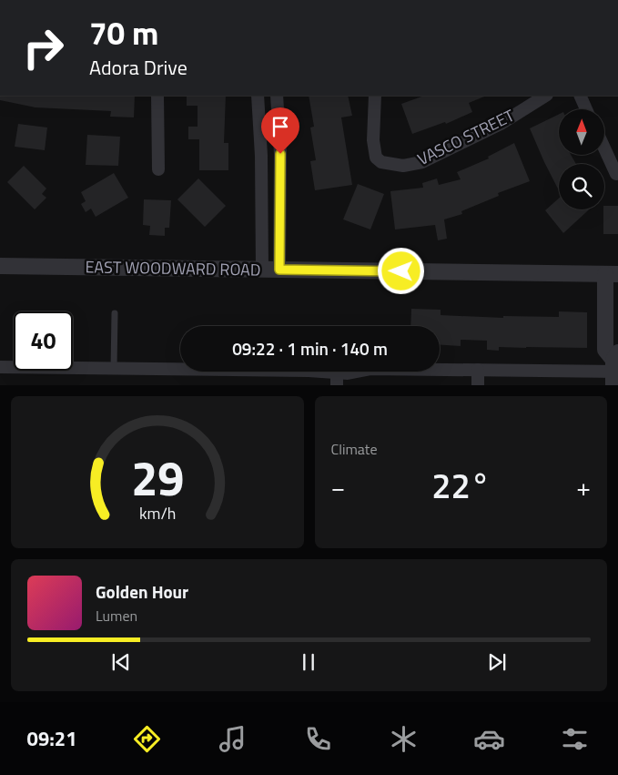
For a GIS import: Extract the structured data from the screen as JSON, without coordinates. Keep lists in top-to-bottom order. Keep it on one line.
{"streets":{"street":["VASCO STREET","EAST WOODWARD ROAD"]},"north":"top","page":{"turn":["70 m","Adora Drive"],"limit":"40","trip":"09:22 · 1 min · 140 m","tile":"Climate","heat":["−","22°","+"],"song":["Golden Hour","Lumen"],"tabs":"09:21","gauge":["29","km/h"]}}
